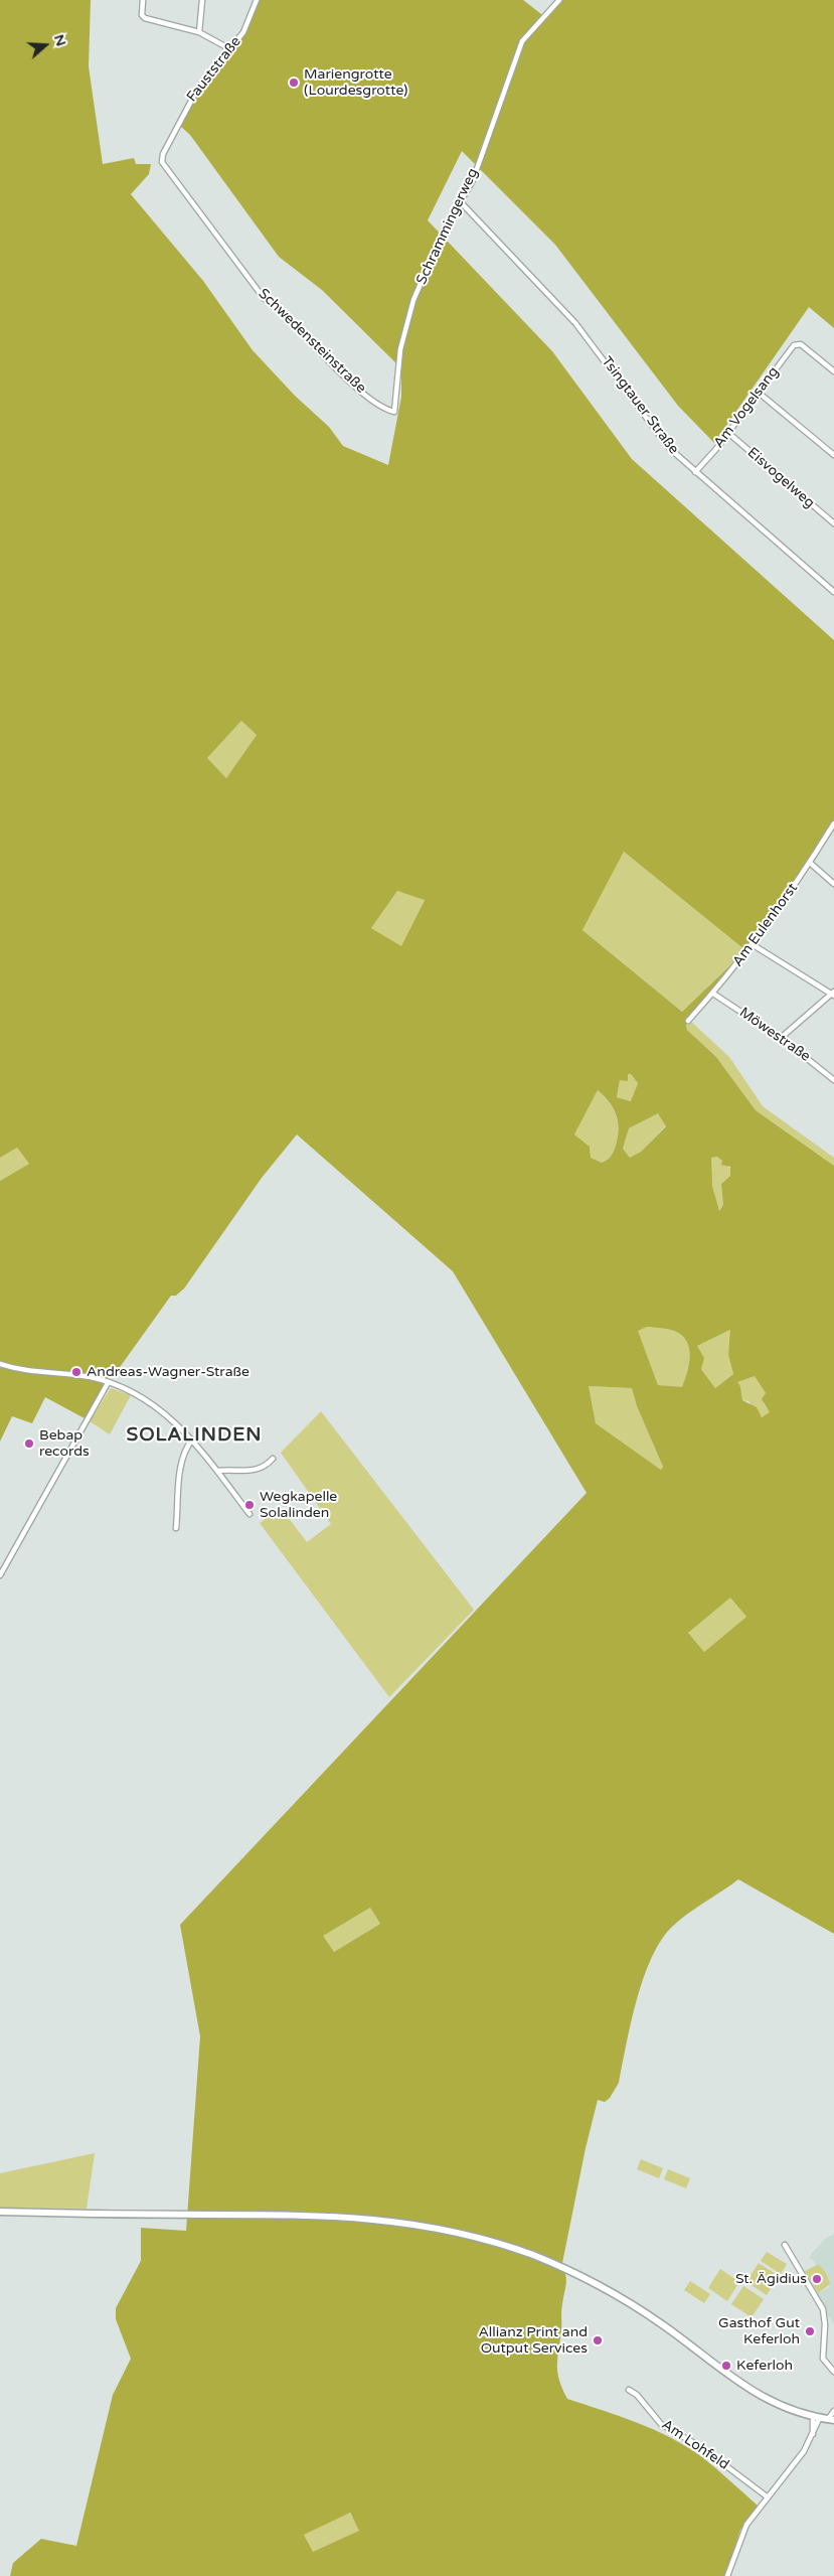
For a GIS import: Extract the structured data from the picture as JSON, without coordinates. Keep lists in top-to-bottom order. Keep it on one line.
{"streets":{"street":["Fauststraße","Schrammingerweg","Schwedensteinstraße","Tsingtauer Straße","Am Vogelsang","Eisvogelweg","Am Eulenhorst","Möwestraße","Am Lohfeld"]},"crossings":[["Fauststraße","Schwedensteinstraße"],["Schrammingerweg","Schwedensteinstraße"],["Schrammingerweg","Tsingtauer Straße"],["Tsingtauer Straße","Am Vogelsang"],["Am Vogelsang","Eisvogelweg"],["Am Eulenhorst","Möwestraße"]],"districts":["SOLALINDEN"],"places":["Mariengrotte (Lourdesgrotte)","Andreas-Wagner-Straße","Bebap records","Wegkapelle Solalinden","St. Ägidius","Gasthof Gut Keferloh","Allianz Print and Output Services","Keferloh"],"north":"right"}
